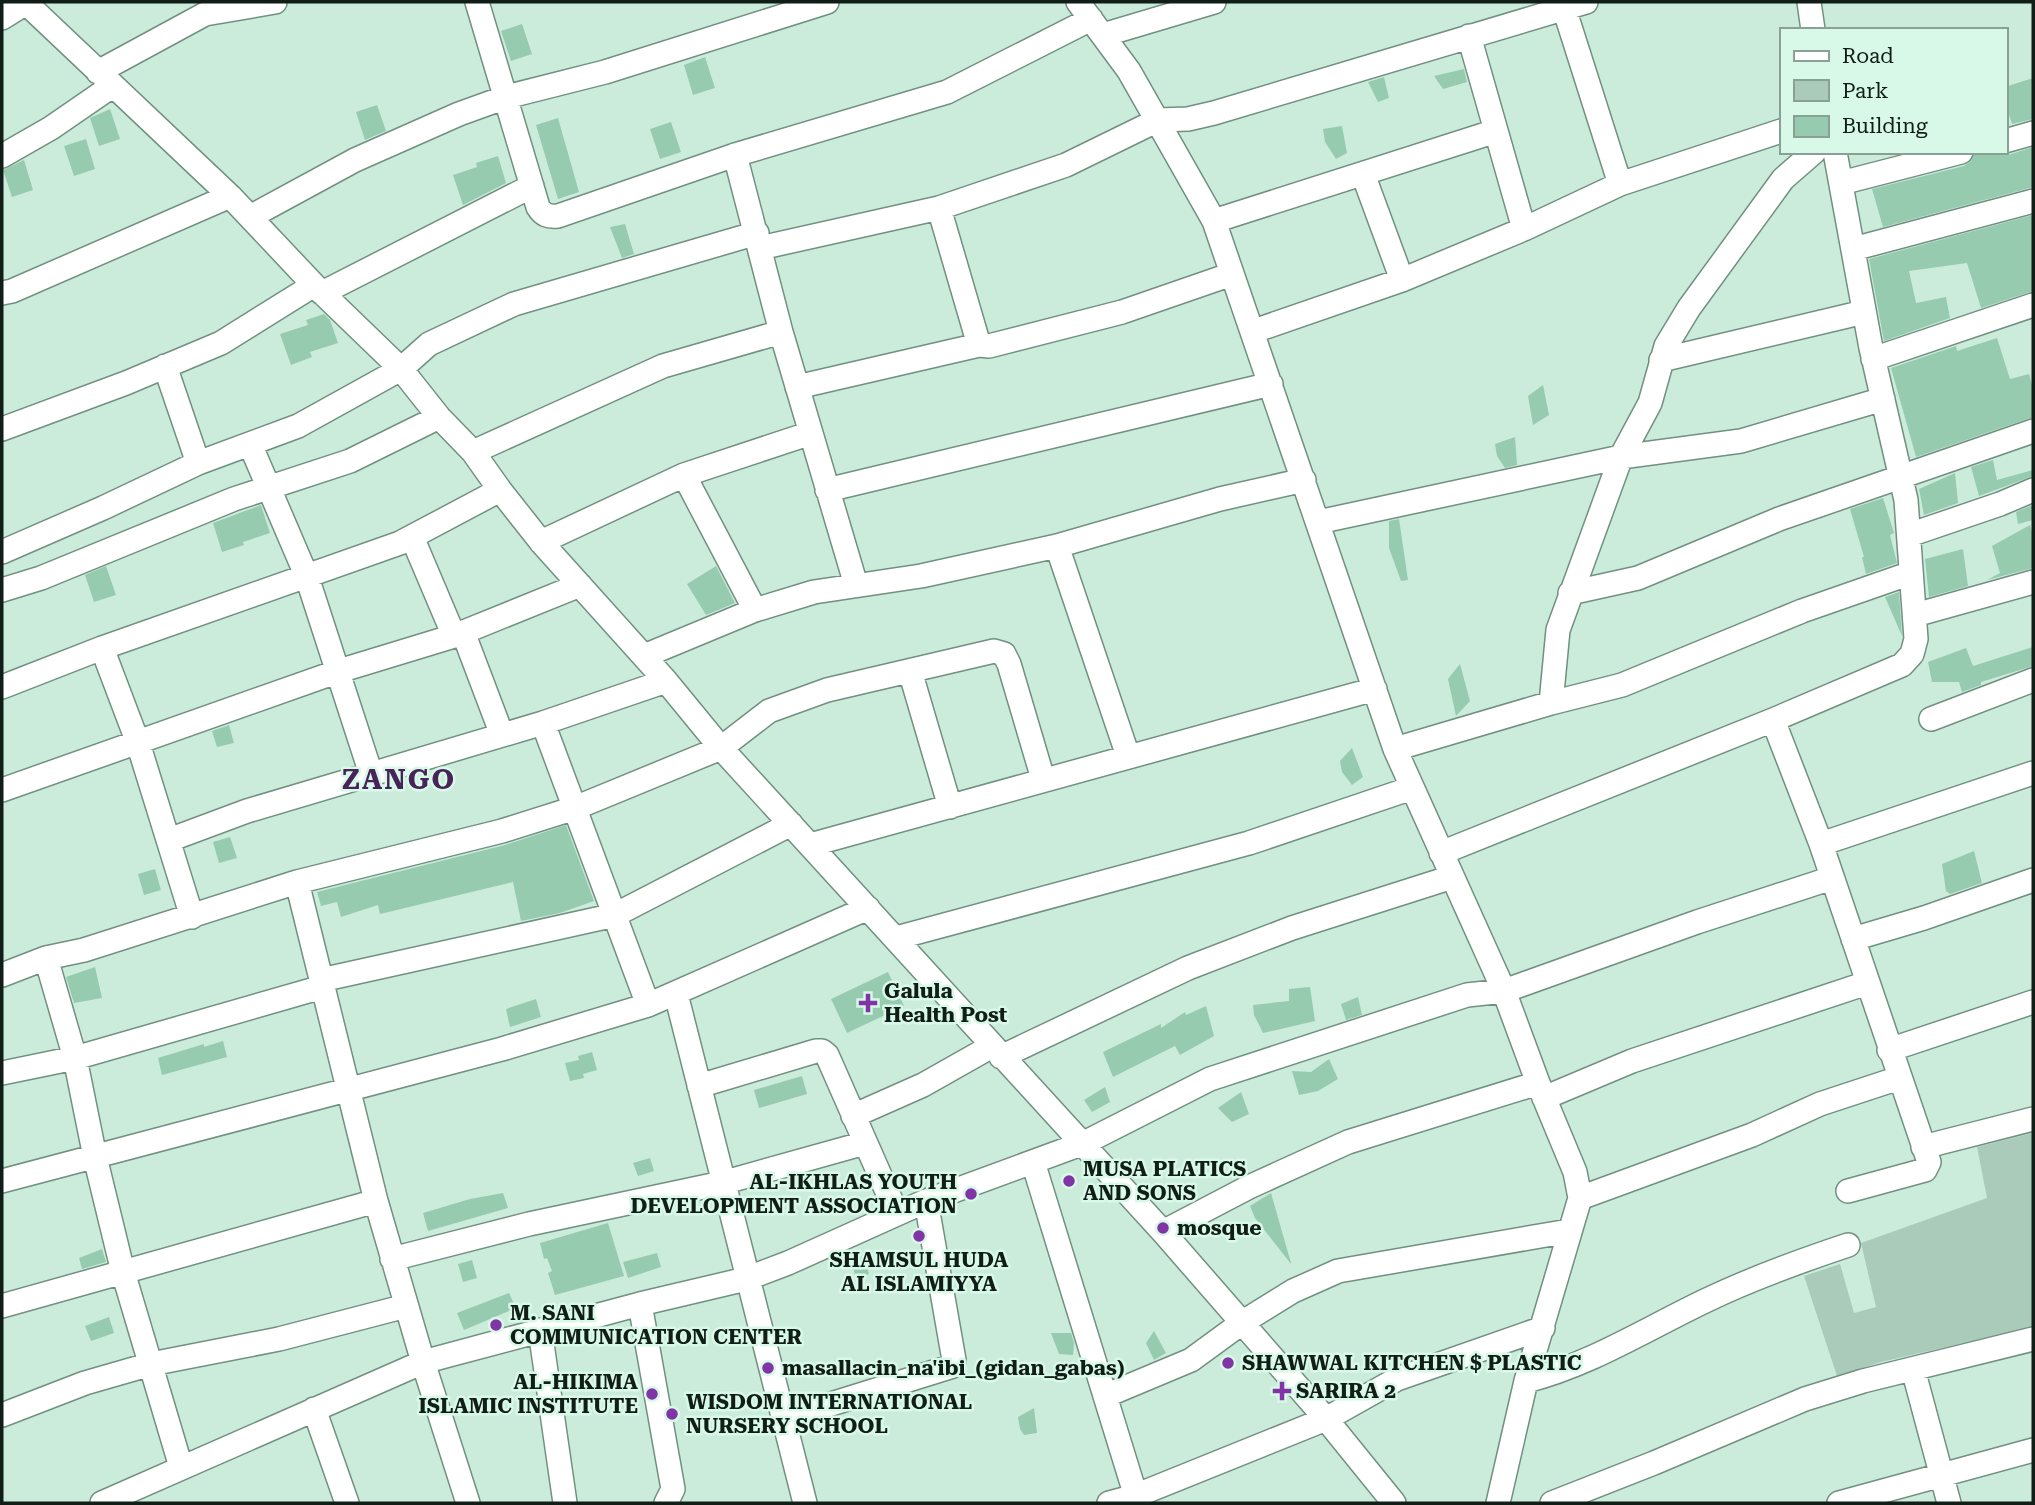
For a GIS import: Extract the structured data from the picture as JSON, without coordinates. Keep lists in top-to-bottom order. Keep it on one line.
{"districts":["ZANGO"],"places":{"health":["Galula Health Post","SARIRA 2"],"other":["MUSA PLATICS AND SONS","AL-IKHLAS YOUTH DEVELOPMENT ASSOCIATION","mosque","SHAMSUL HUDA AL ISLAMIYYA","M. SANI COMMUNICATION CENTER","SHAWWAL KITCHEN $ PLASTIC","masallacin_na'ibi_(gidan_gabas)","AL-HIKIMA ISLAMIC INSTITUTE","WISDOM INTERNATIONAL NURSERY SCHOOL"]},"legend":["Road","Park","Building"]}
